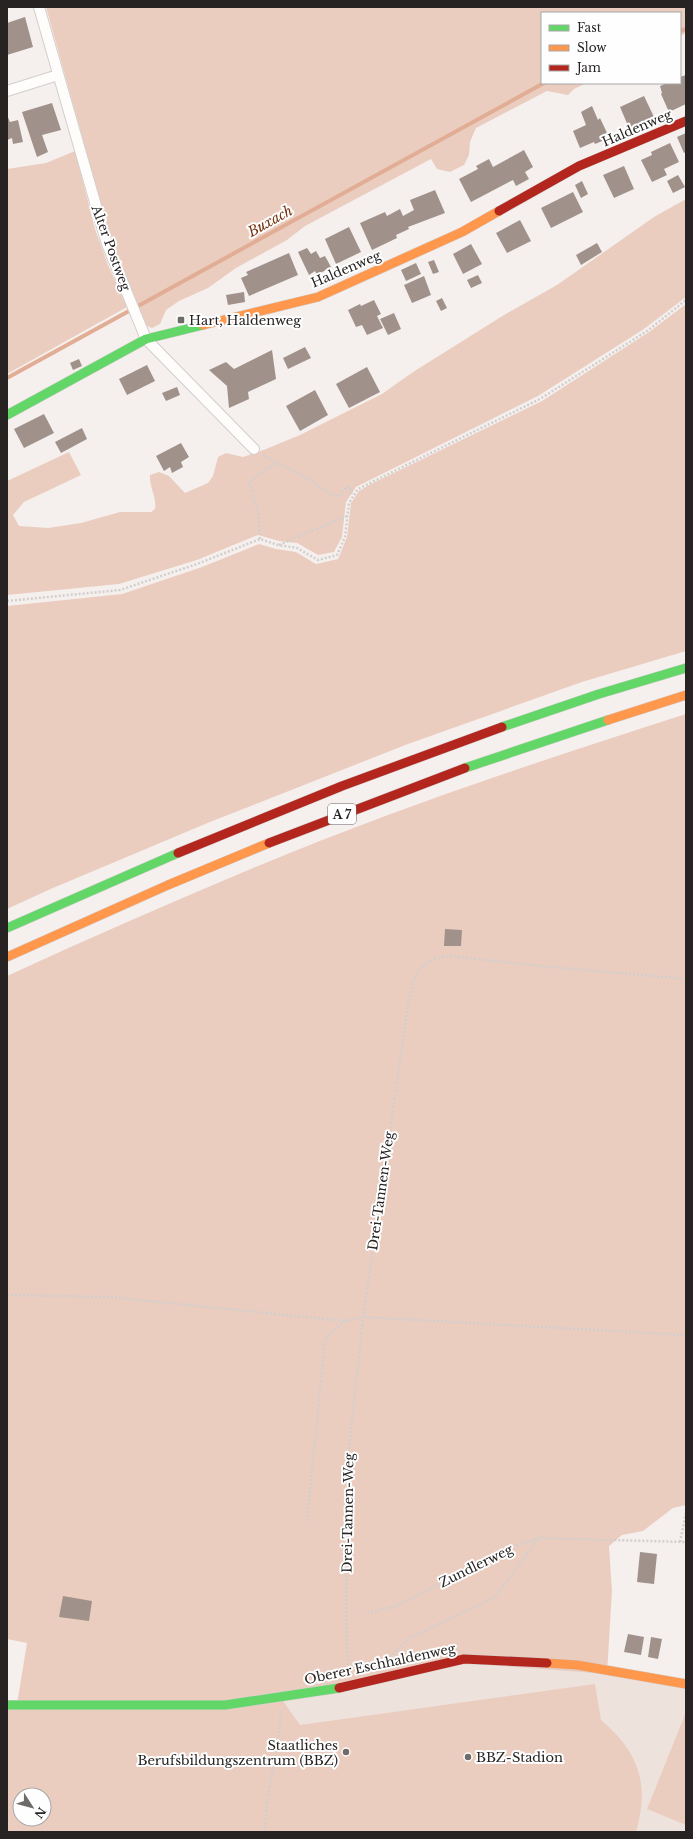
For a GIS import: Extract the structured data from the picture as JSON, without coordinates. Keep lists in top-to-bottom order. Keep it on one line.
{"streets":{"main road":["Haldenweg","A 7","Oberer Eschhaldenweg"],"street":["Alter Postweg"],"path":["Drei-Tannen-Weg","Zundlerweg"]},"crossings":[["Haldenweg","Alter Postweg"],["Drei-Tannen-Weg","Oberer Eschhaldenweg"]],"water":["Buxach"],"places":{"transit":["Hart, Haldenweg"],"other":["Staatliches Berufsbildungszentrum (BBZ)","BBZ-Stadion"]},"legend":["Fast","Slow","Jam"],"north":"bottom right"}
